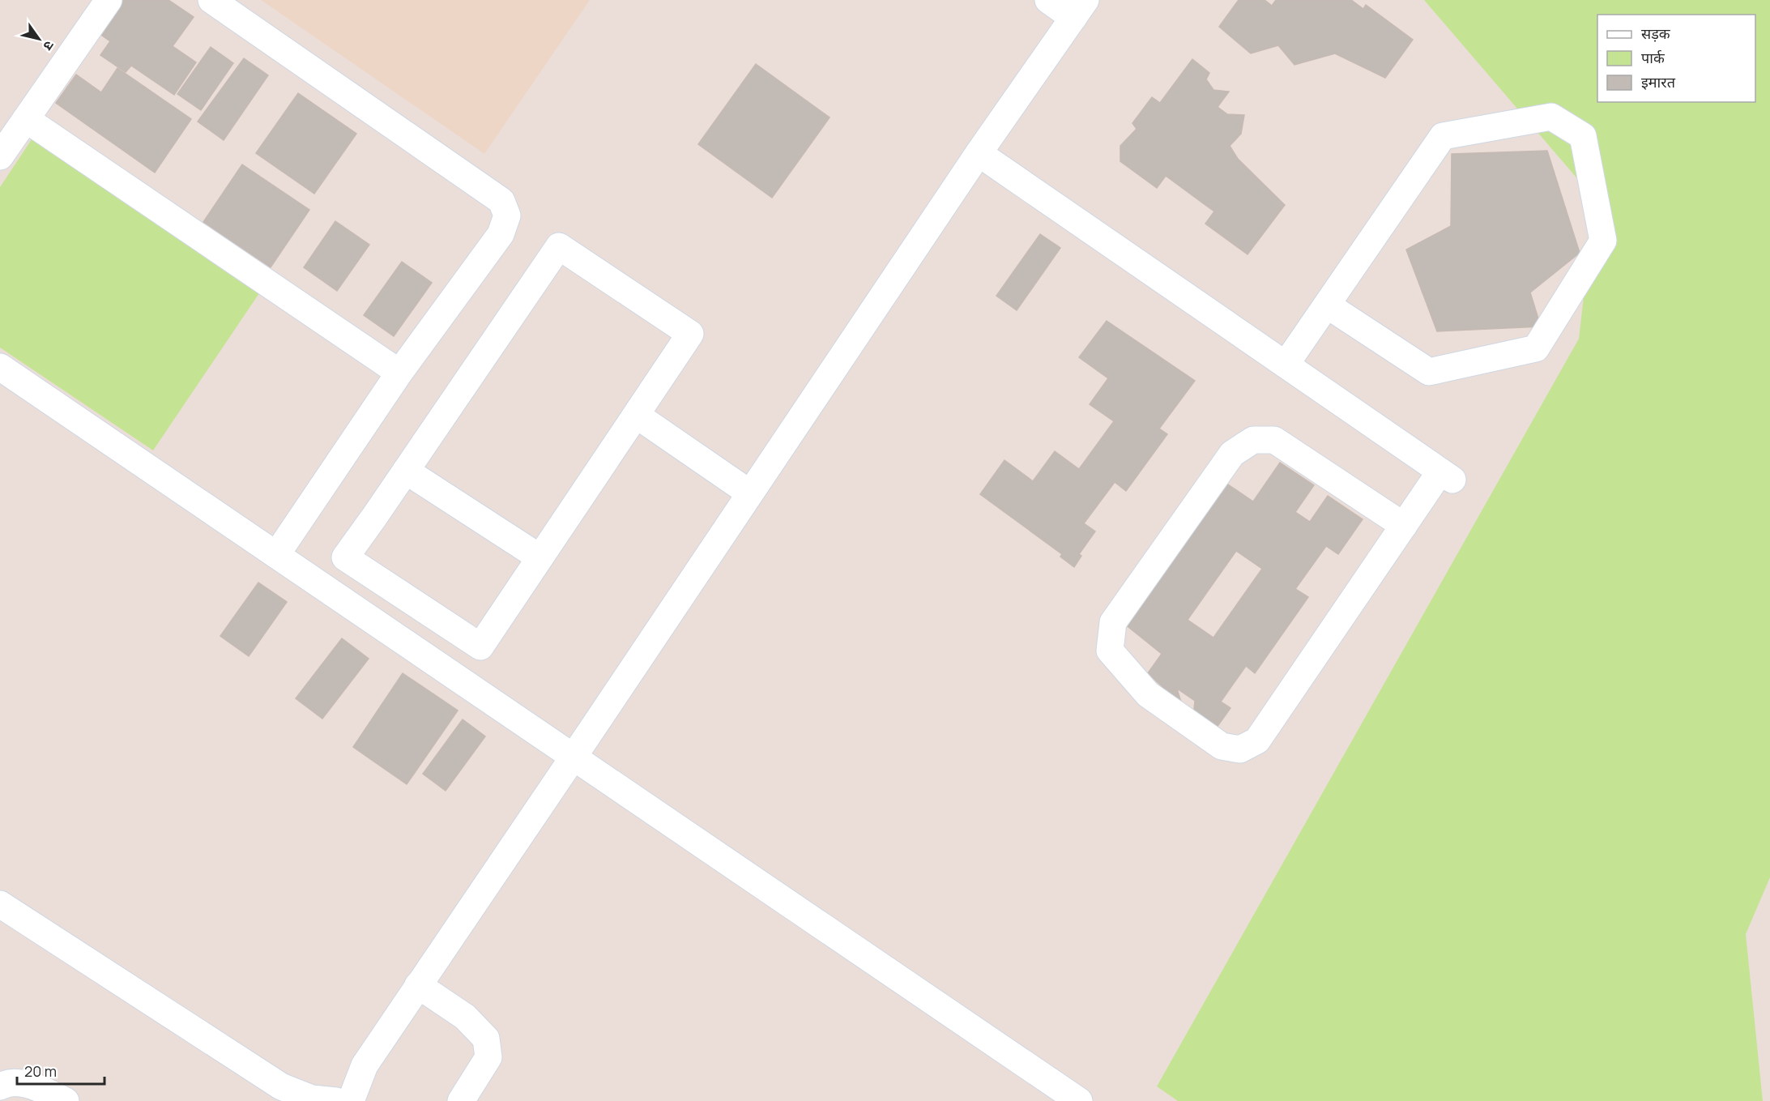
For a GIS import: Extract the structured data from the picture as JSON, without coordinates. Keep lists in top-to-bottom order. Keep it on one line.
{"legend":["सड़क","पार्क","इमारत"],"scale_bar":"20 m","north":"bottom right"}
